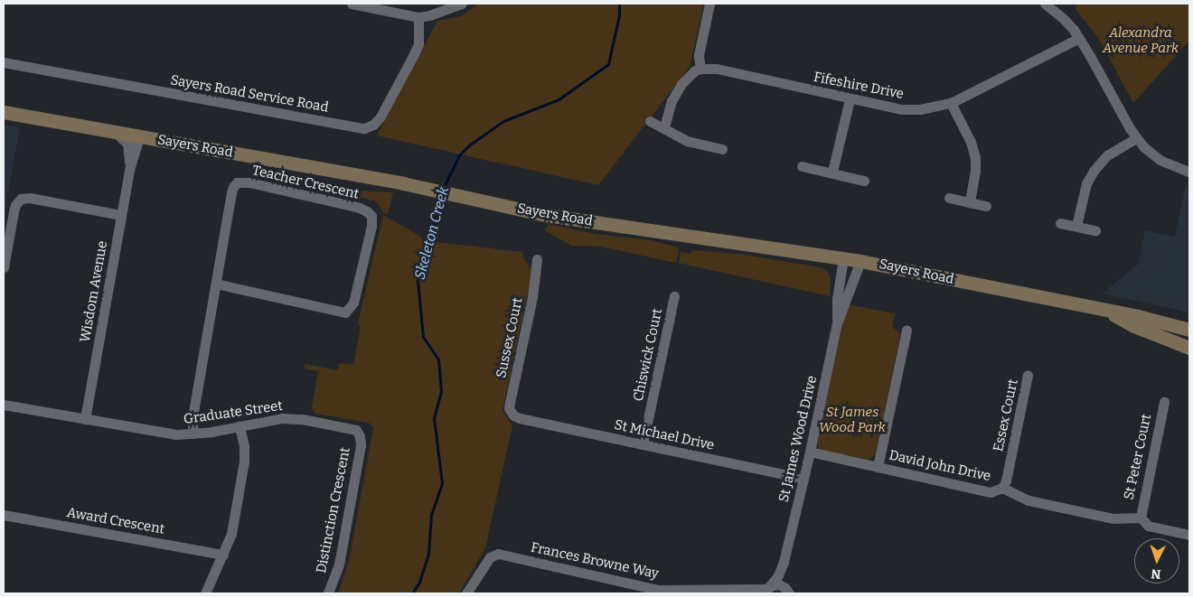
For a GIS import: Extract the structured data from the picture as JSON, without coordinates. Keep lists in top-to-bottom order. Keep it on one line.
{"streets":{"main road":["Sayers Road"],"street":["Fifeshire Drive","Sayers Road Service Road","Teacher Crescent","Wisdom Avenue","Sussex Court","Chiswick Court","Graduate Street","Essex Court","St Michael Drive","St James Wood Drive","St Peter Court","David John Drive","Distinction Crescent","Award Crescent","Frances Browne Way"]},"crossings":[["Sayers Road","Wisdom Avenue"],["Sayers Road","St James Wood Drive"],["Teacher Crescent","Graduate Street"],["Wisdom Avenue","Graduate Street"],["Sussex Court","St Michael Drive"],["Chiswick Court","St Michael Drive"],["Graduate Street","Distinction Crescent"],["Essex Court","David John Drive"],["St Michael Drive","St James Wood Drive"],["St James Wood Drive","David John Drive"],["St James Wood Drive","Frances Browne Way"],["St Peter Court","David John Drive"]],"water":["Skeleton Creek"],"parks":["Alexandra Avenue Park","St James Wood Park"],"north":"bottom"}
